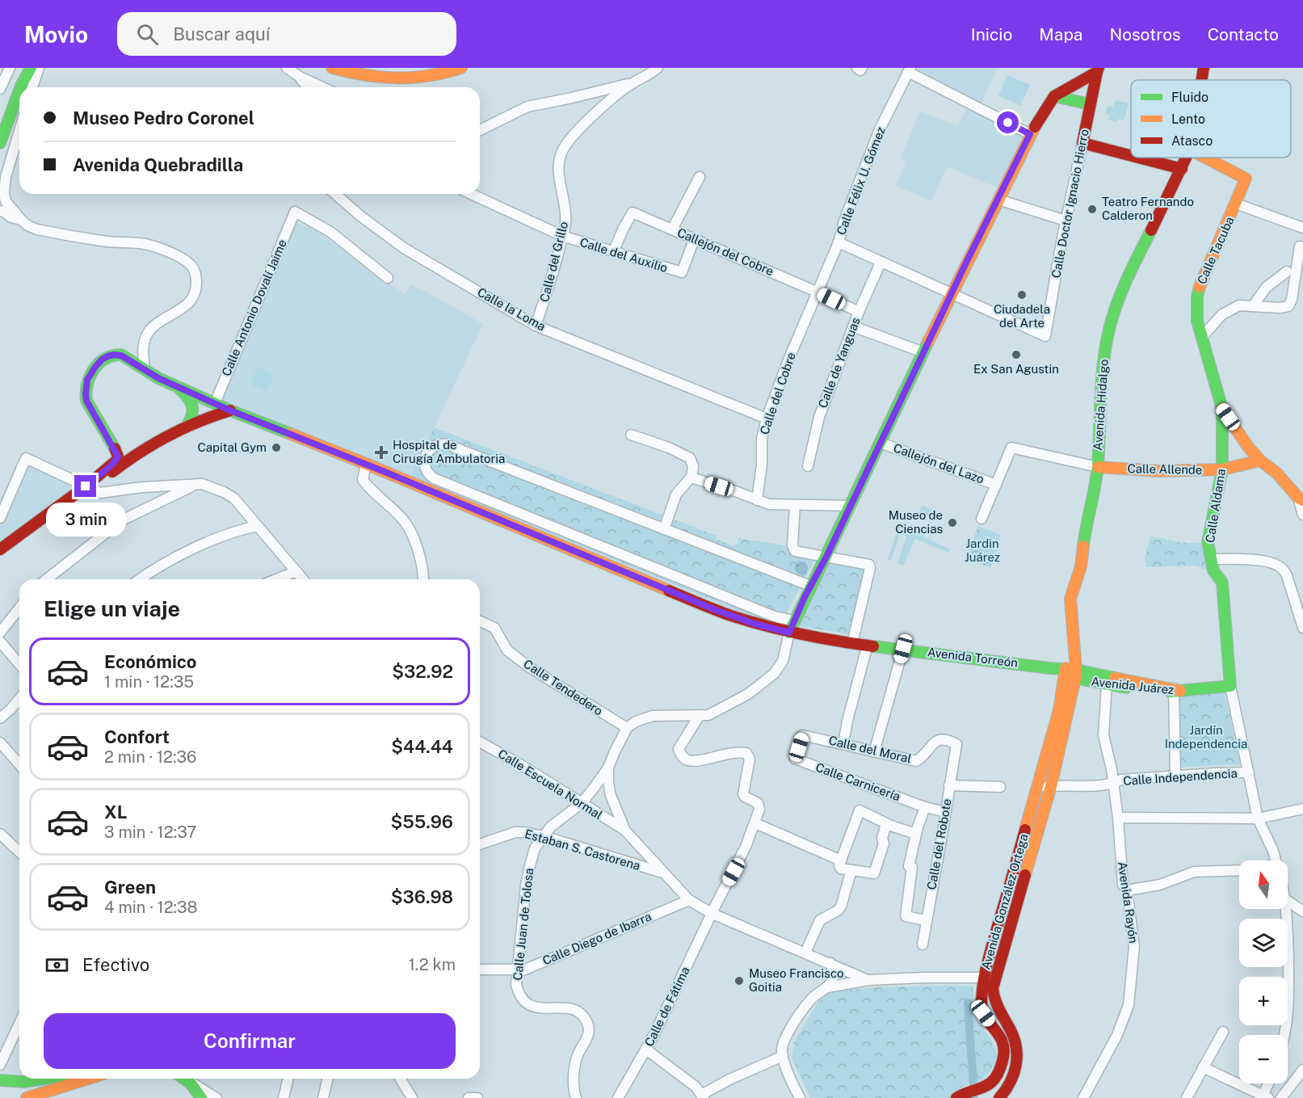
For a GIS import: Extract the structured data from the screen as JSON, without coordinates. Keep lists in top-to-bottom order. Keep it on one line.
{"streets":{"street":["Calle Félix U. Gómez","Calle Doctor Ignacio Hierro","Calle Tacuba","Callejón del Cobre","Calle del Auxilio","Calle del Grillo","Calle Antonio Dovalí Jaime","Calle la Loma","Calle de Yanguas","Calle del Cobre","Avenida Hidalgo","Callejón del Lazo","Calle Allende","Calle Aldama","Avenida Torreón","Avenida Juárez","Calle Tendedero","Calle del Moral","Calle Independencia","Calle Carnicería","Calle Escuela Normal","Calle del Robote","Estaban S. Castorena","Avenida González Ortega","Avenida Rayón","Calle Juan de Tolosa","Calle Diego de Ibarra","Calle de Fátima"]},"crossings":[["Calle Félix U. Gómez","Callejón del Cobre"],["Calle Félix U. Gómez","Calle del Cobre"],["Calle Tacuba","Calle Aldama"],["Callejón del Cobre","Calle del Auxilio"],["Callejón del Cobre","Calle de Yanguas"],["Callejón del Cobre","Calle del Cobre"],["Calle del Auxilio","Calle del Grillo"],["Calle del Grillo","Calle la Loma"],["Calle Antonio Dovalí Jaime","Avenida Torreón"],["Calle la Loma","Calle del Cobre"],["Avenida Hidalgo","Calle Allende"],["Avenida Hidalgo","Avenida Torreón"],["Avenida Hidalgo","Avenida Juárez"],["Avenida Hidalgo","Avenida González Ortega"],["Calle Allende","Calle Aldama"],["Calle Aldama","Avenida Juárez"],["Calle Aldama","Calle Independencia"],["Avenida Torreón","Avenida Juárez"],["Avenida Torreón","Avenida González Ortega"],["Avenida Juárez","Calle Independencia"],["Avenida Juárez","Avenida González Ortega"],["Avenida Juárez","Avenida Rayón"],["Calle del Moral","Calle Carnicería"],["Calle del Moral","Calle del Robote"],["Calle Independencia","Avenida González Ortega"],["Calle Independencia","Avenida Rayón"],["Calle Carnicería","Calle del Robote"],["Calle Escuela Normal","Calle Juan de Tolosa"],["Estaban S. Castorena","Calle Juan de Tolosa"],["Calle Juan de Tolosa","Calle Diego de Ibarra"]],"parks":["Jardin Juárez","Jardín Independencia"],"places":{"other":["Teatro Fernando Calderon","Ciudadela del Arte","Ex San Agustin","Capital Gym","Museo de Ciencias","Museo Francisco Goitia"],"health":["Hospital de Cirugía Ambulatoria"]},"legend":["Fluido","Lento","Atasco"],"north":"top","page":{"header":"Movio","search":"Buscar aquí","nav":["Inicio","Mapa","Nosotros","Contacto"],"banner":["Museo Pedro Coronel","Avenida Quebradilla"],"bubble":"3 min","heading":"Elige un viaje","list":[{"name":"Económico","note":"1 min · 12:35","value":"$32.92"},{"name":"Confort","note":"2 min · 12:36","value":"$44.44"},{"name":"XL","note":"3 min · 12:37","value":"$55.96"},{"name":"Green","note":"4 min · 12:38","value":"$36.98"}],"map_buttons":["+","−"],"pay":["Efectivo","1.2 km"],"buttons":"Confirmar"}}
